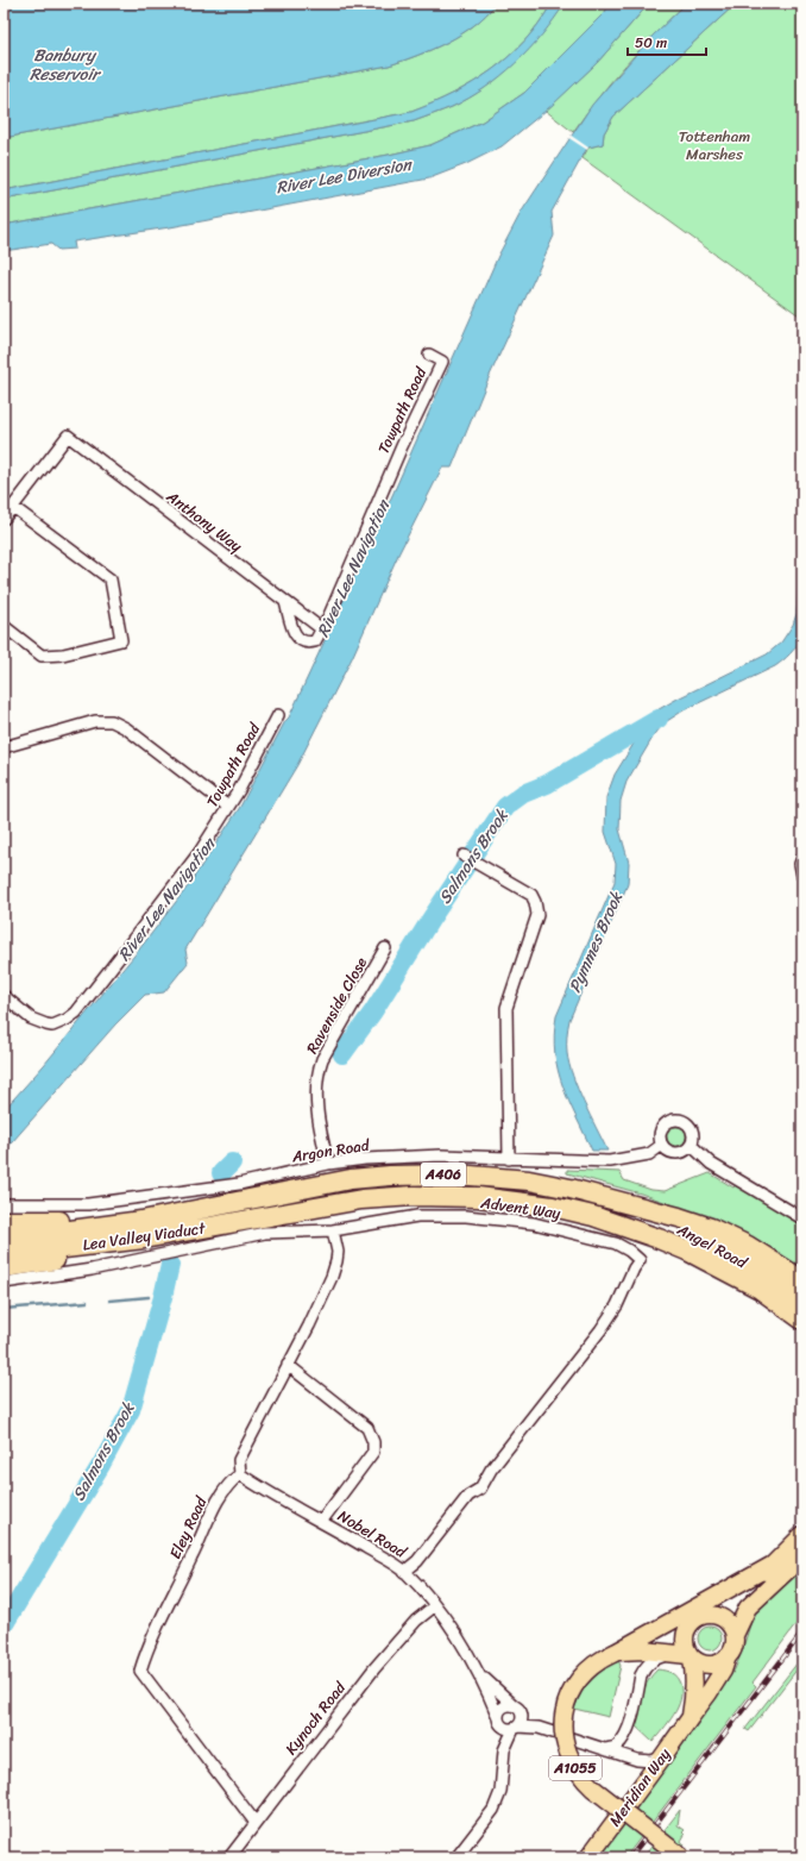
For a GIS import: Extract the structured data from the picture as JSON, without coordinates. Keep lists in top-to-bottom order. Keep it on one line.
{"streets":{"highway":["A406","Lea Valley Viaduct","Angel Road"],"main road":["A1055","Meridian Way"],"street":["Towpath Road","Anthony Way","Ravenside Close","Argon Road","Advent Way","Eley Road","Nobel Road","Kynoch Road"]},"crossings":[["Towpath Road","Anthony Way"],["Ravenside Close","Argon Road"],["A406","Lea Valley Viaduct"],["A406","Angel Road"],["Advent Way","Nobel Road"],["Lea Valley Viaduct","Angel Road"],["Eley Road","Nobel Road"],["Eley Road","Kynoch Road"],["Nobel Road","Kynoch Road"],["Nobel Road","Meridian Way"],["A1055","Meridian Way"]],"water":["Banbury Reservoir","River Lee Diversion","River Lee Navigation","Salmons Brook","Pymmes Brook"],"parks":["Tottenham Marshes"],"scale_bar":"50 m"}
